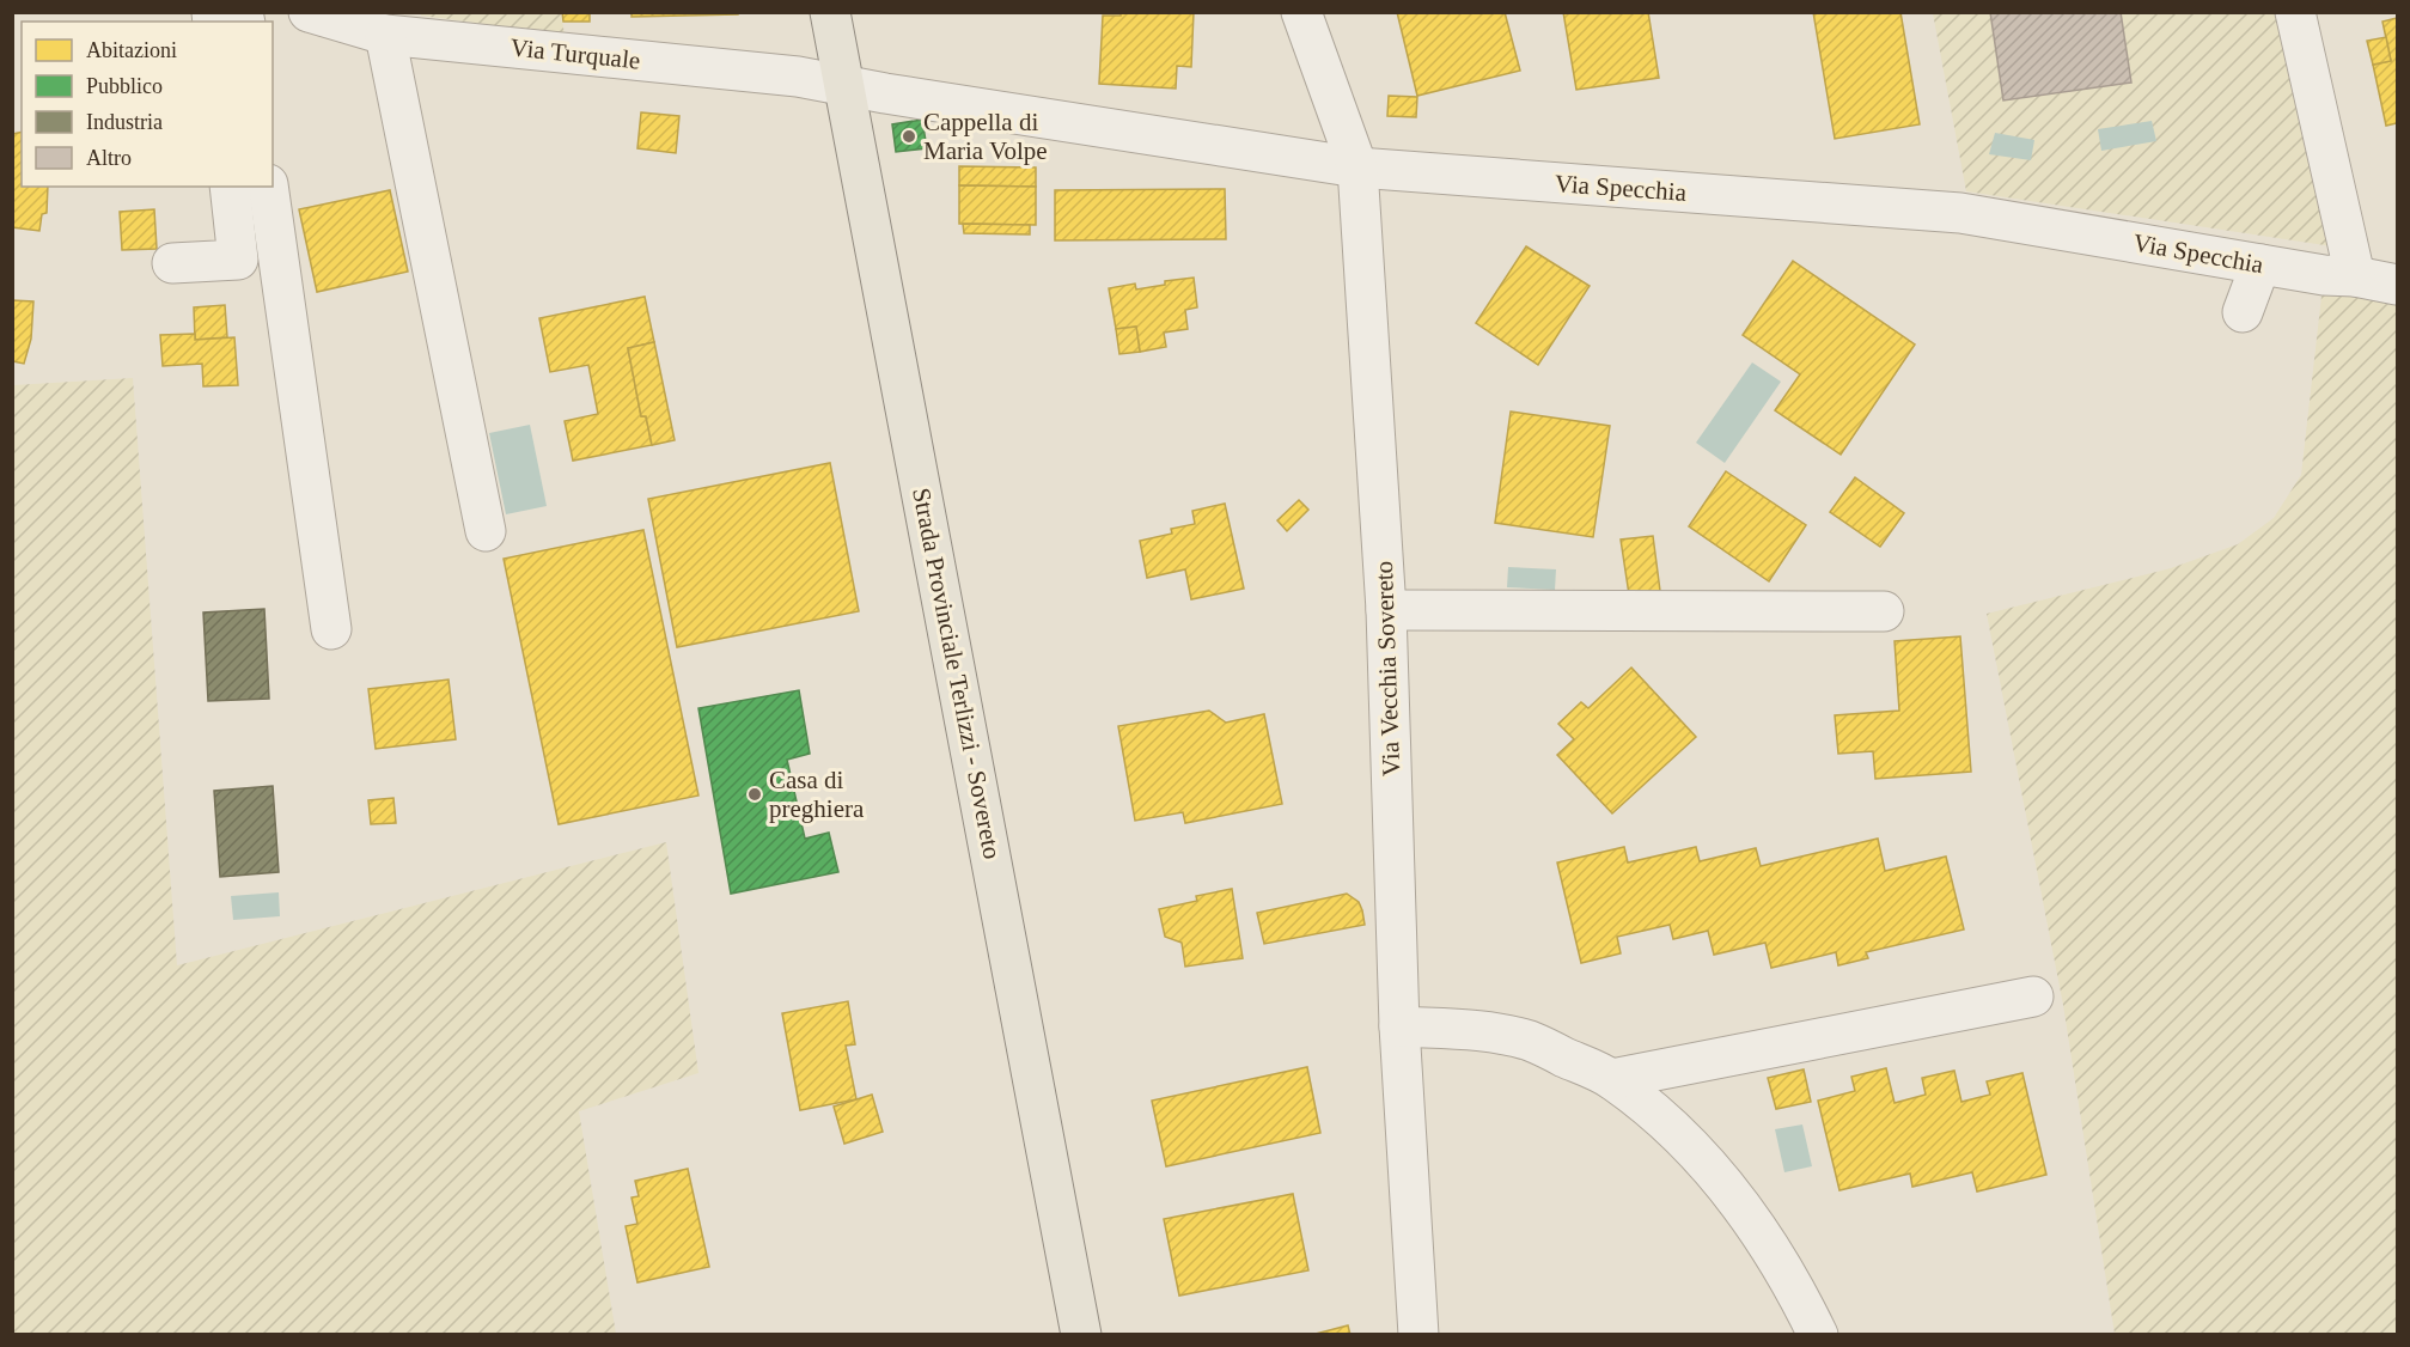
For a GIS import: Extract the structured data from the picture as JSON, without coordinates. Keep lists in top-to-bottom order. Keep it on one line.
{"streets":{"main road":["Strada Provinciale Terlizzi - Sovereto"],"street":["Via Turquale","Via Specchia","Via Vecchia Sovereto"]},"crossings":[["Via Turquale","Via Specchia"],["Via Turquale","Strada Provinciale Terlizzi - Sovereto"],["Via Specchia","Via Vecchia Sovereto"],["Via Specchia","Strada Provinciale Terlizzi - Sovereto"]],"places":["Cappella di Maria Volpe","Casa di preghiera"],"legend":["Abitazioni","Pubblico","Industria","Altro"]}
